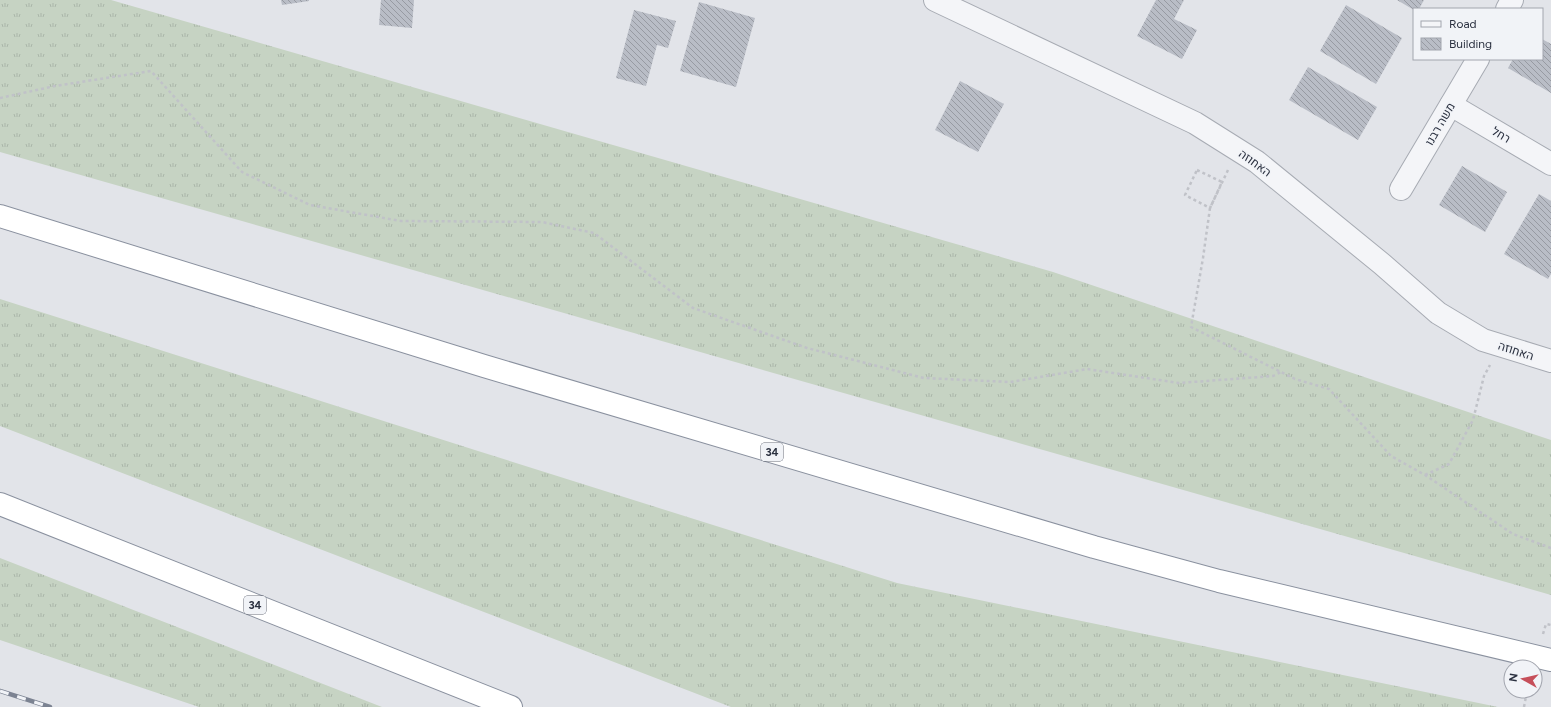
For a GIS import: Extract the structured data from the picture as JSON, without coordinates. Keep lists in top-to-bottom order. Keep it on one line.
{"streets":{"highway":["34"],"street":["משה רבנו","רחל","האחוזה"]},"crossings":[["משה רבנו","רחל"]],"legend":["Road","Building"],"north":"left"}
